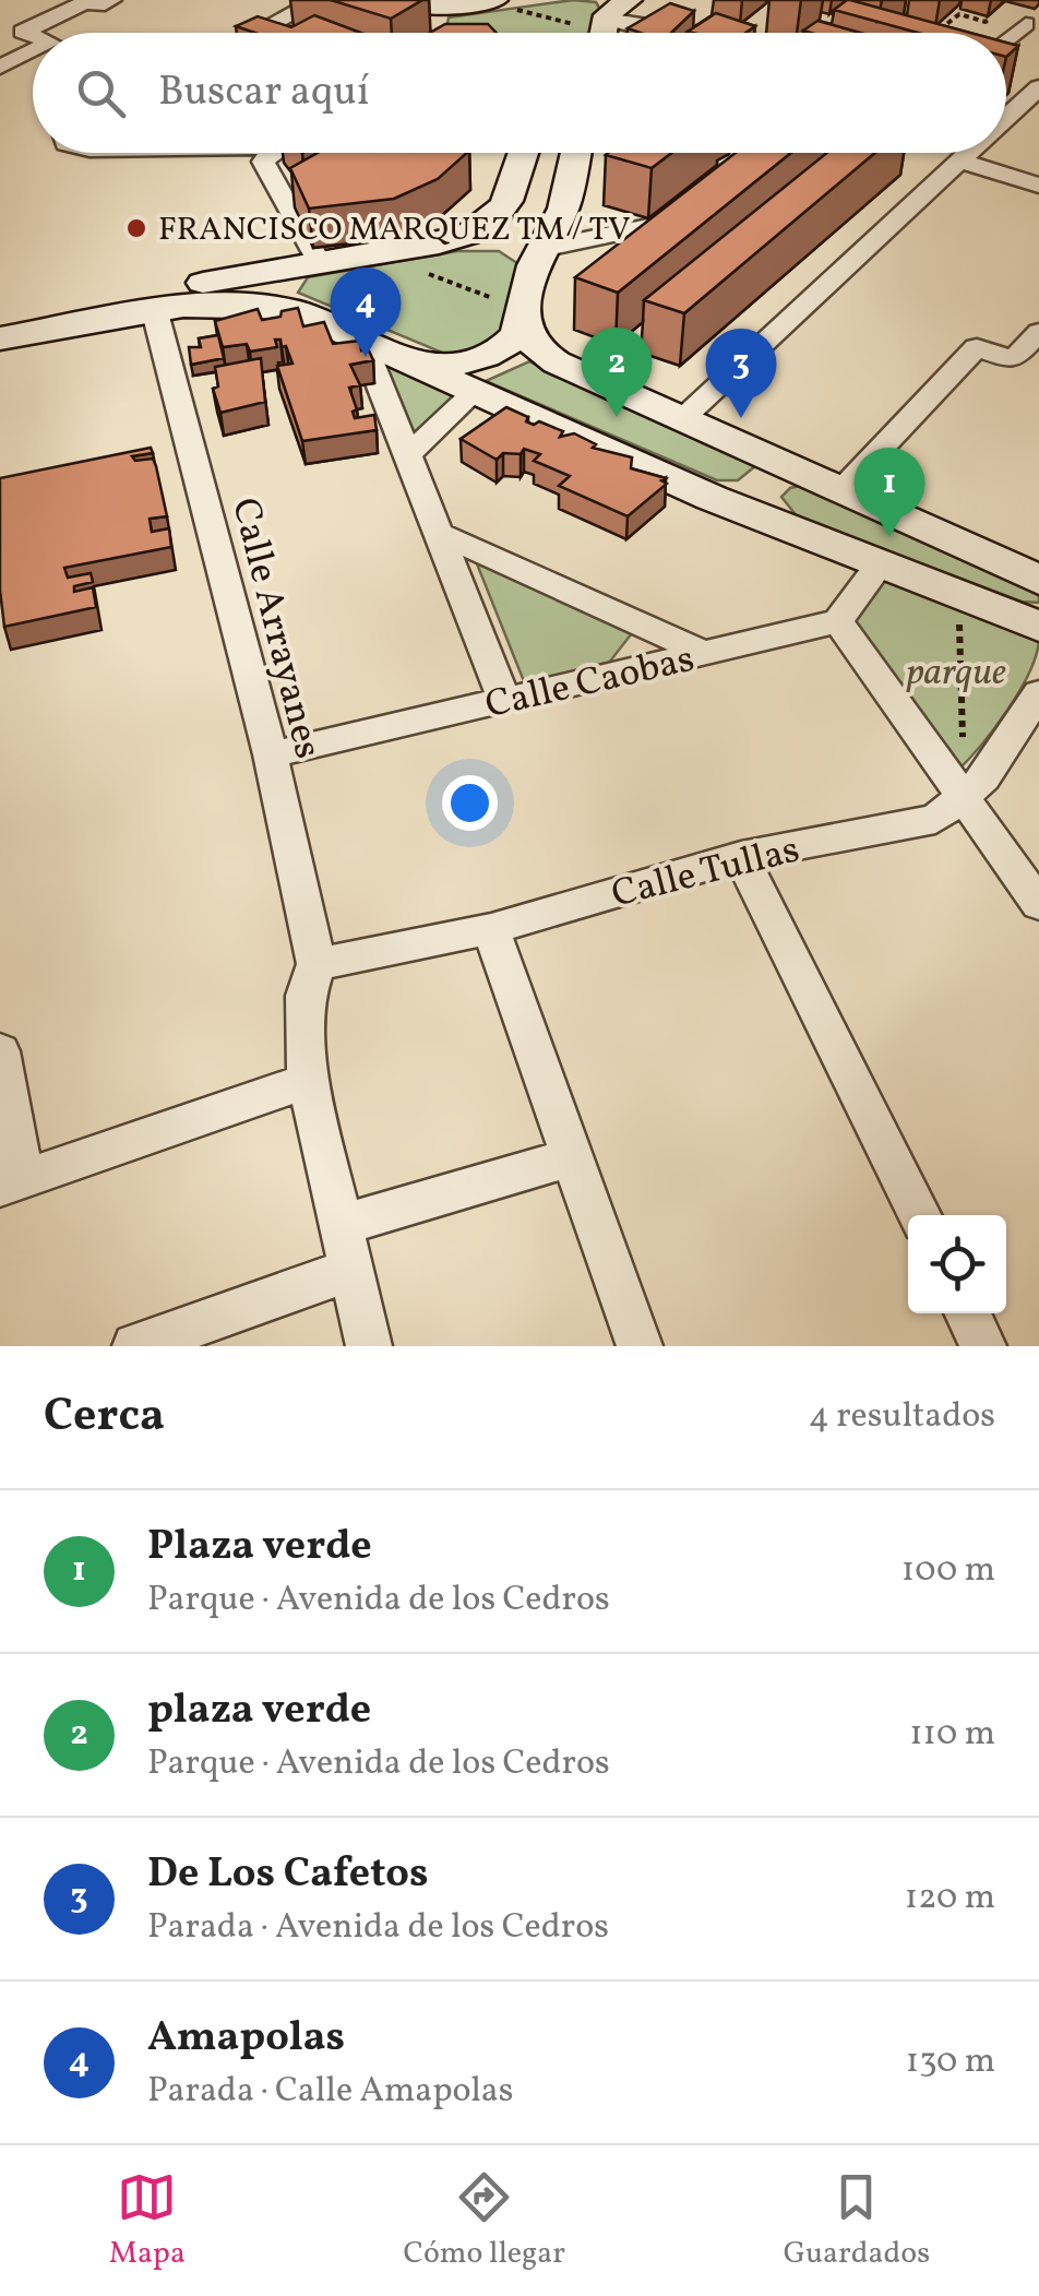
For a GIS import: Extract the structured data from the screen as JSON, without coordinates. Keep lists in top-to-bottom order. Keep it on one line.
{"streets":{"street":["Calle Arrayanes","Calle Caobas","Calle Tullas"]},"crossings":[["Calle Arrayanes","Calle Caobas"],["Calle Arrayanes","Calle Tullas"]],"parks":["parque"],"places":["FRANCISCO MARQUEZ TM / TV"],"page":{"search":"Buscar aquí","pins":["4","2","3","1"],"heading":["Cerca","4 resultados"],"list":[{"mark":"1","name":"Plaza verde","note":"Parque · Avenida de los Cedros","value":"100 m"},{"mark":"2","name":"plaza verde","note":"Parque · Avenida de los Cedros","value":"110 m"},{"mark":"3","name":"De Los Cafetos","note":"Parada · Avenida de los Cedros","value":"120 m"},{"mark":"4","name":"Amapolas","note":"Parada · Calle Amapolas","value":"130 m"}],"nav":["Mapa","Cómo llegar","Guardados"]}}
